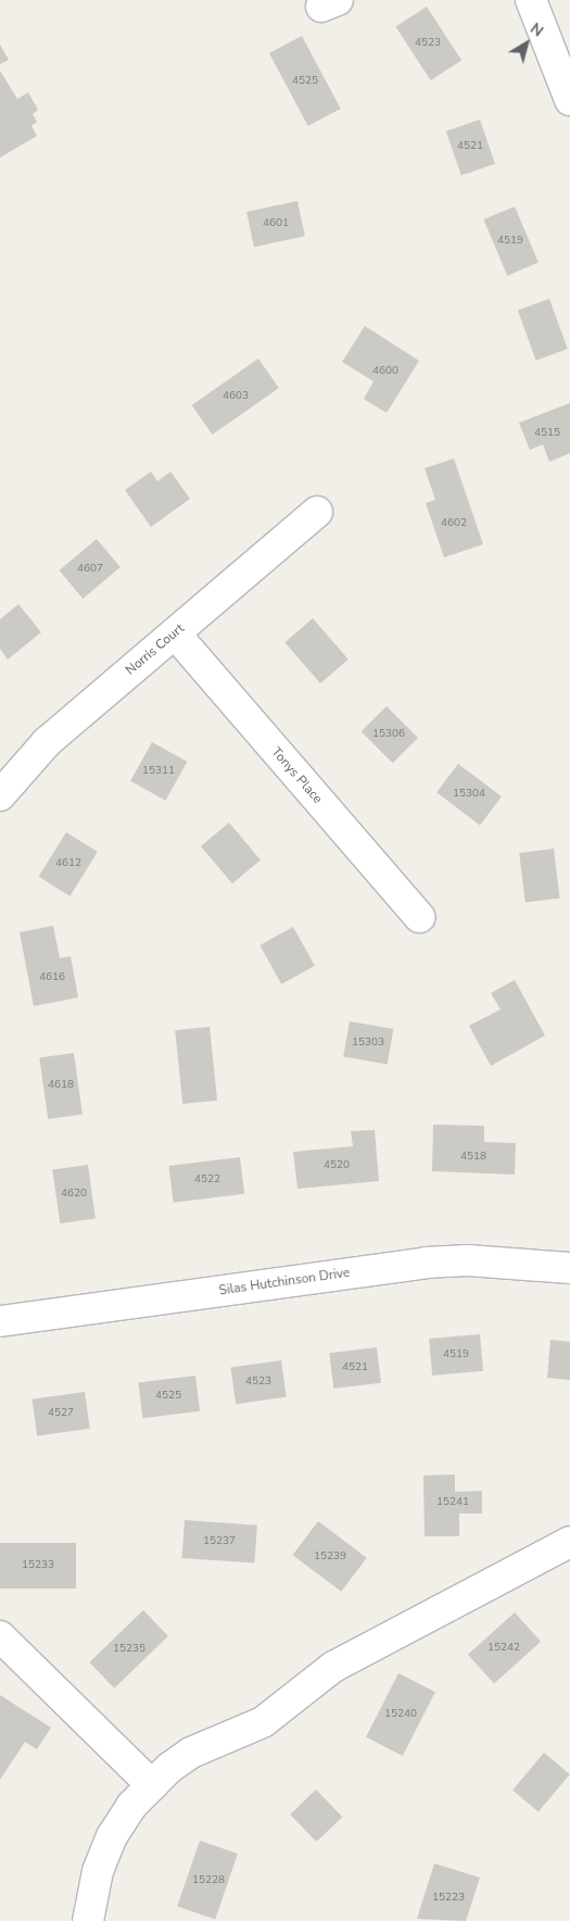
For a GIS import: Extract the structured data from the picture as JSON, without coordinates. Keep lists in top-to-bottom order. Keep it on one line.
{"streets":{"street":["Norris Court","Tonys Place","Silas Hutchinson Drive"]},"crossings":[["Norris Court","Tonys Place"]],"house_numbers":["4523","4525","4521","4601","4519","4600","4603","4515","4602","4607","15306","15311","15304","4612","4616","15303","4618","4518","4520","4522","4620","4519","4521","4523","4525","4527","15241","15237","15239","15233","15242","15235","15240","15228","15223"],"north":"top right"}
